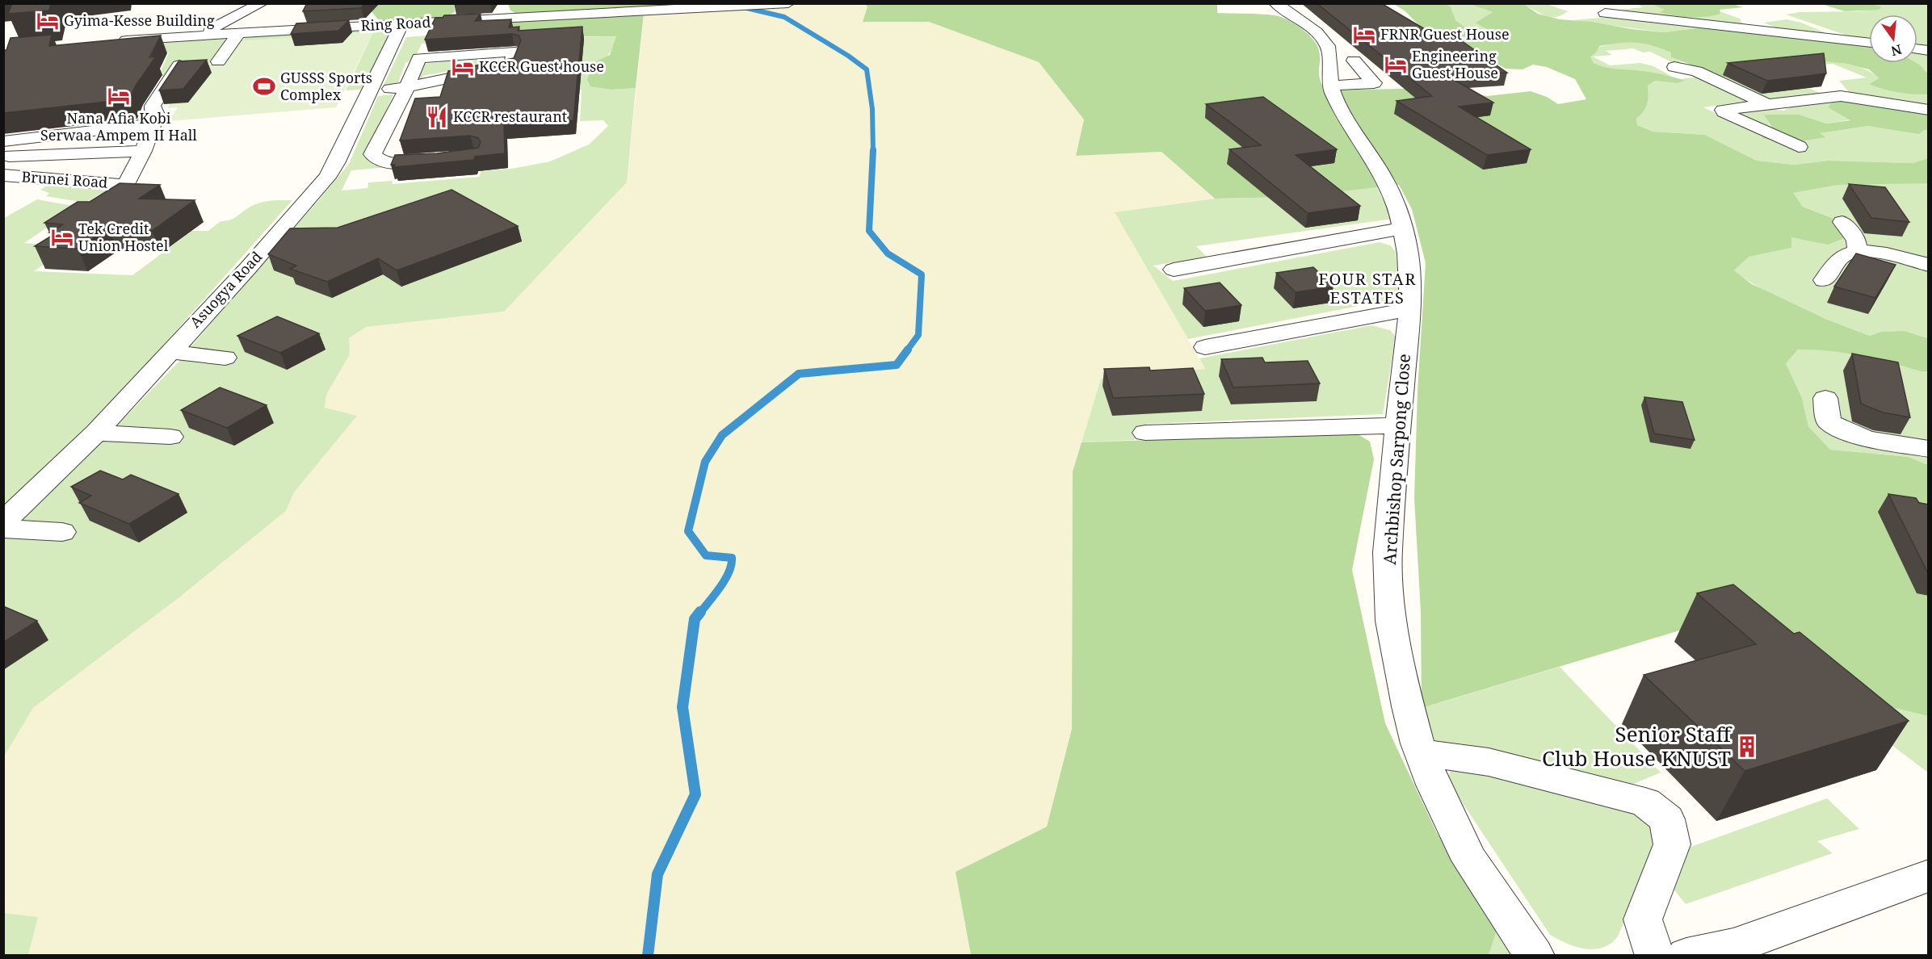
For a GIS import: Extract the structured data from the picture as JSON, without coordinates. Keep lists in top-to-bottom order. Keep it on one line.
{"streets":{"street":["Ring Road","Brunei Road","Asuogya Road","Archbishop Sarpong Close"]},"crossings":[["Ring Road","Asuogya Road"]],"districts":["FOUR STAR ESTATES"],"places":{"hotel":["Gyima-Kesse Building","FRNR Guest House","Engineering Guest House","KCCR Guest house","Nana Afia Kobi Serwaa Ampem II Hall","Tek Credit Union Hostel"],"sports":["GUSSS Sports Complex"],"restaurant":["KCCR restaurant"],"building":["Senior Staff Club House KNUST"]},"north":"bottom"}
